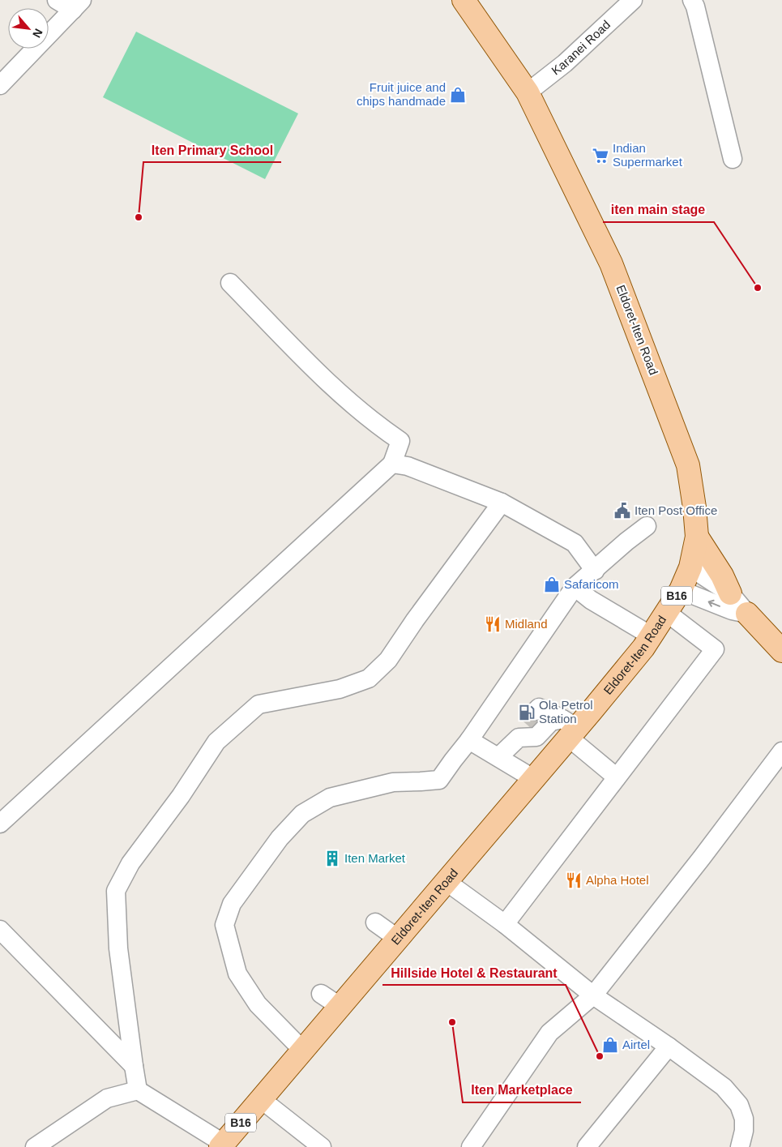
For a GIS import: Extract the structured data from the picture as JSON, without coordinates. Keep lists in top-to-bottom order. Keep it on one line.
{"streets":{"main road":["Eldoret-Iten Road","B16"],"street":["Karanei Road"]},"crossings":[["Karanei Road","Eldoret-Iten Road"],["Eldoret-Iten Road","B16"]],"places":{"shop":["Fruit juice and chips handmade","Safaricom","Airtel"],"supermarket":["Indian Supermarket"],"other":["Iten Primary School","iten main stage","Iten Marketplace","Hillside Hotel & Restaurant"],"public building":["Iten Post Office"],"restaurant":["Midland","Alpha Hotel"],"fuel station":["Ola Petrol Station"],"building":["Iten Market"]},"north":"bottom right"}
